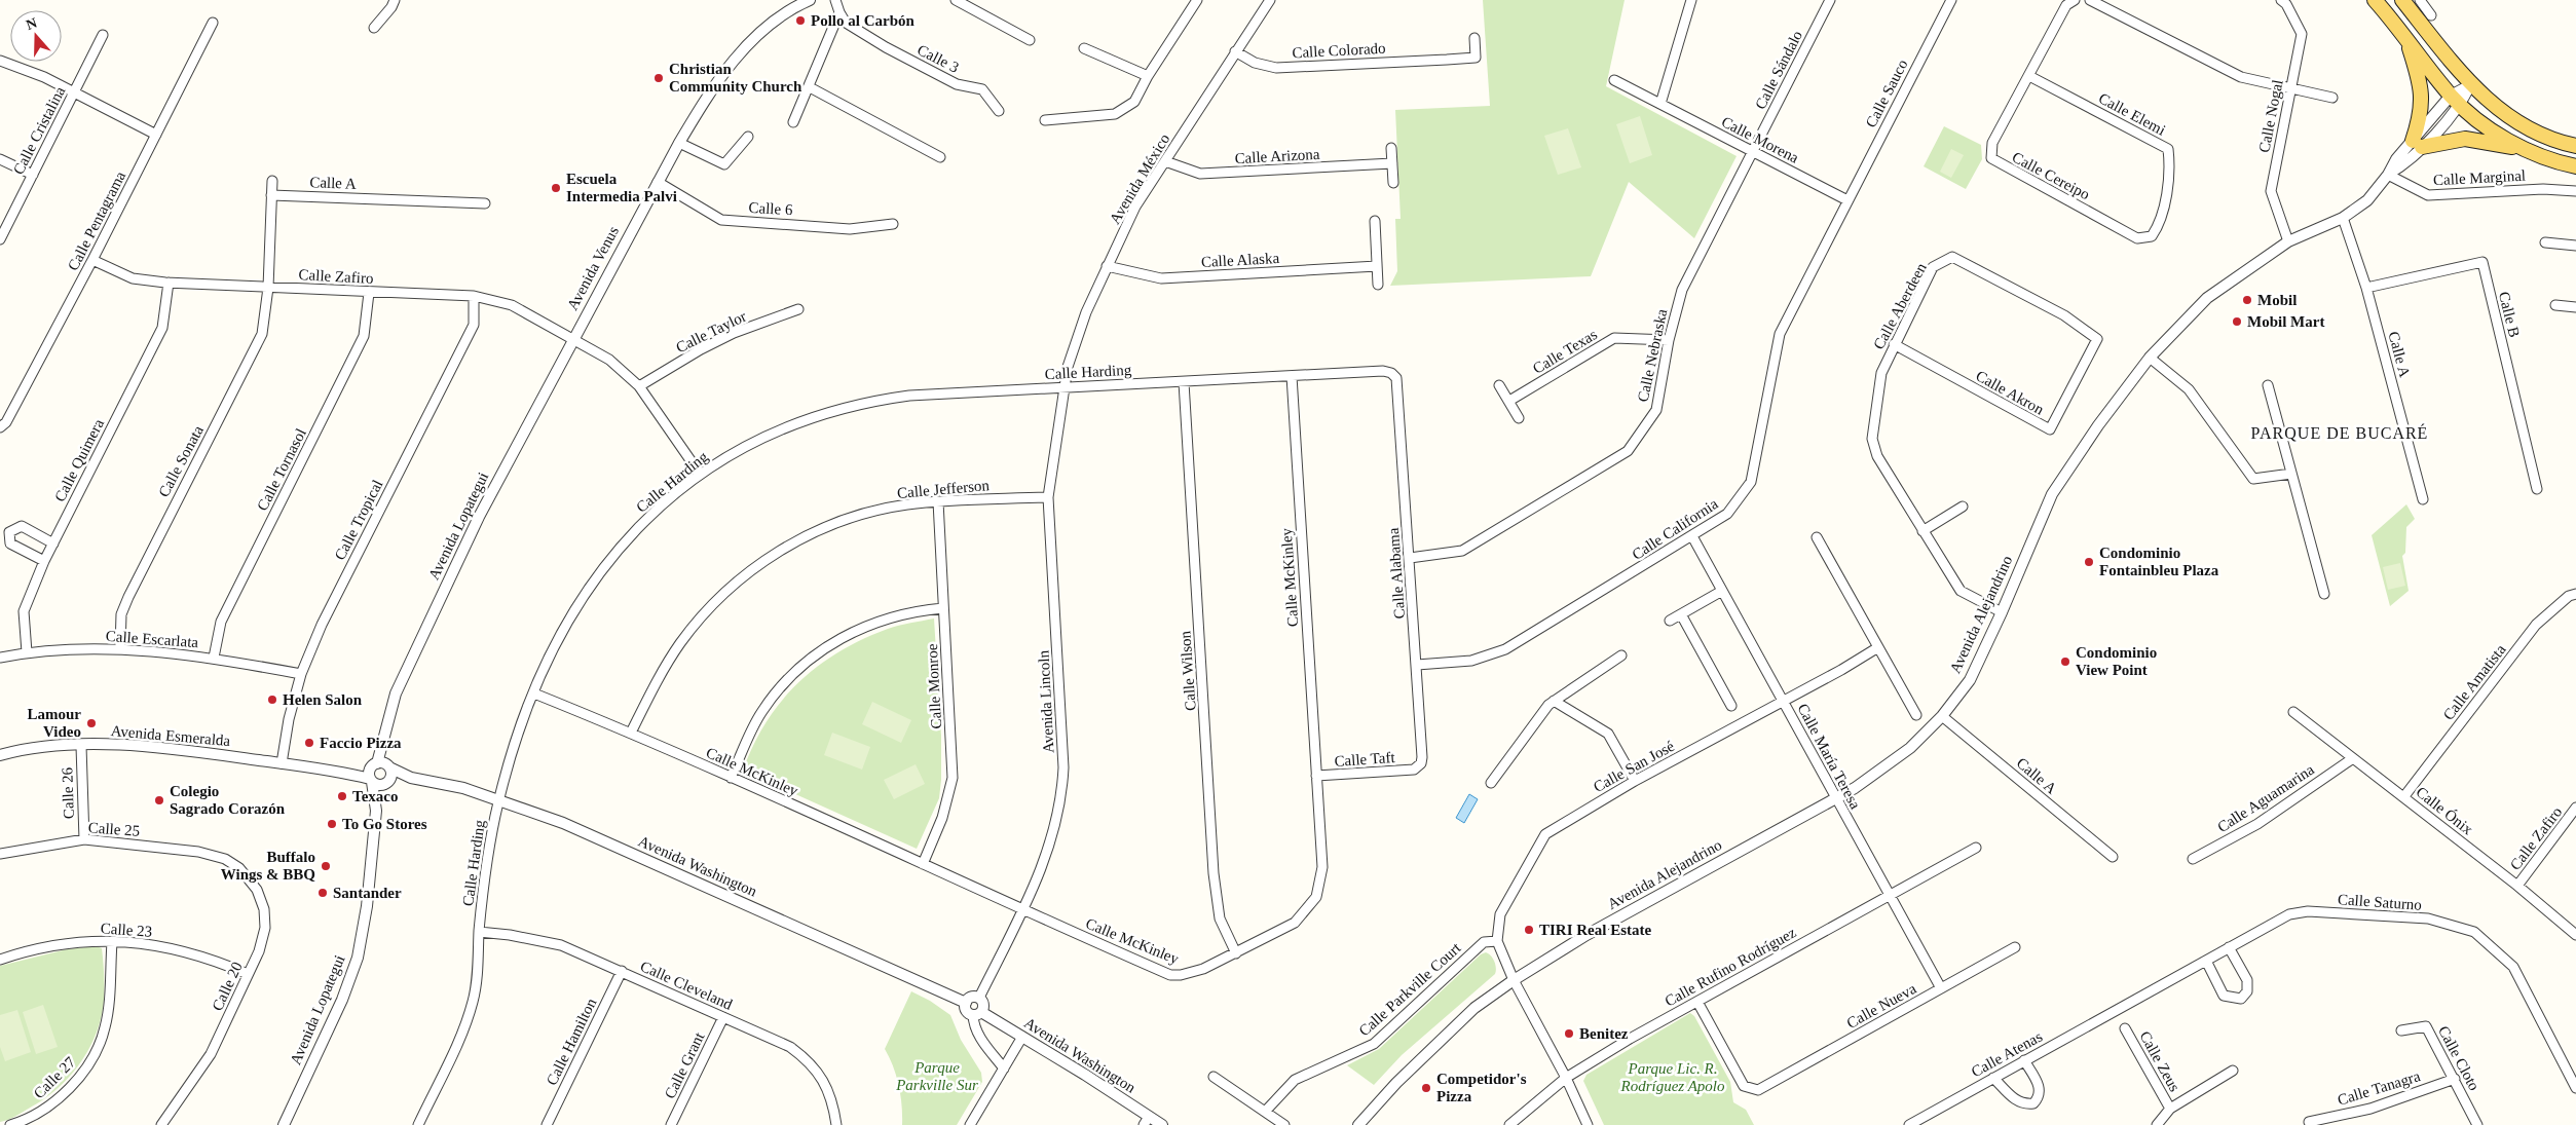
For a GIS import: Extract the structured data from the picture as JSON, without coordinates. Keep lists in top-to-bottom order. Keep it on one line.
{"streets":{"street":["Calle Colorado","Calle 3","Calle Sándalo","Calle Sauco","Calle Elemi","Calle Nogal","Calle Cristalina","Calle Morena","Calle Arizona","Calle Cereipo","Calle Marginal","Avenida México","Calle A","Calle 6","Calle Pentagrama","Calle Alaska","Avenida Venus","Calle Zafiro","Calle Aberdeen","Calle B","Calle Taylor","Calle Texas","Calle Nebraska","Calle Harding","Calle Akron","Calle Quimera","Calle Sonata","Calle Tornasol","Calle Jefferson","Calle Tropical","Avenida Lopategui","Calle California","Calle Alabama","Calle McKinley","Avenida Alejandrino","Calle Escarlata","Calle Wilson","Calle Amatista","Calle Monroe","Avenida Lincoln","Avenida Esmeralda","Calle María Teresa","Calle Taft","Calle San José","Calle 26","Calle Aguamarina","Calle Ónix","Calle 25","Avenida Washington","Calle Saturno","Calle 23","Calle Rufino Rodríguez","Calle Cleveland","Calle 20","Calle Parkville Court","Calle Nueva","Calle Hamilton","Calle Atenas","Calle Cloto","Calle Zeus","Calle Grant","Calle 27","Calle Tanagra"]},"crossings":[["Calle Colorado","Avenida México"],["Calle Sándalo","Calle Morena"],["Calle Sándalo","Calle Nebraska"],["Calle Sauco","Calle Morena"],["Calle Sauco","Calle California"],["Calle Elemi","Calle Cereipo"],["Calle Nogal","Avenida Alejandrino"],["Calle Morena","Calle Nebraska"],["Calle Morena","Calle California"],["Calle Arizona","Avenida México"],["Calle Marginal","Avenida Alejandrino"],["Avenida México","Calle Alaska"],["Avenida México","Calle Harding"],["Avenida México","Avenida Lincoln"],["Calle A","Calle B"],["Calle A","Avenida Alejandrino"],["Calle 6","Avenida Venus"],["Calle Pentagrama","Calle Zafiro"],["Avenida Venus","Calle Zafiro"],["Avenida Venus","Avenida Lopategui"],["Calle Zafiro","Calle Taylor"],["Calle Zafiro","Calle Harding"],["Calle Zafiro","Calle Quimera"],["Calle Zafiro","Calle Sonata"],["Calle Zafiro","Calle Tornasol"],["Calle Zafiro","Calle Tropical"],["Calle Zafiro","Avenida Lopategui"],["Calle Zafiro","Calle Ónix"],["Calle Aberdeen","Calle Akron"],["Calle Aberdeen","Avenida Alejandrino"],["Calle Texas","Calle Nebraska"],["Calle Nebraska","Calle Alabama"],["Calle Harding","Calle Alabama"],["Calle Harding","Calle McKinley"],["Calle Harding","Calle Wilson"],["Calle Harding","Avenida Lincoln"],["Calle Harding","Avenida Washington"],["Calle Harding","Calle Cleveland"],["Calle Quimera","Calle Escarlata"],["Calle Sonata","Calle Escarlata"],["Calle Tornasol","Calle Escarlata"],["Calle Jefferson","Calle McKinley"],["Calle Jefferson","Calle Monroe"],["Calle Jefferson","Avenida Lincoln"],["Calle Tropical","Calle Escarlata"],["Calle Tropical","Avenida Esmeralda"],["Avenida Lopategui","Avenida Esmeralda"],["Avenida Lopategui","Avenida Washington"],["Calle California","Calle Alabama"],["Calle California","Calle María Teresa"],["Calle Alabama","Calle Taft"],["Calle McKinley","Calle Wilson"],["Calle McKinley","Calle Monroe"],["Calle McKinley","Avenida Lincoln"],["Calle McKinley","Calle Taft"],["Avenida Alejandrino","Calle María Teresa"],["Avenida Alejandrino","Calle San José"],["Calle Amatista","Calle Ónix"],["Avenida Lincoln","Avenida Washington"],["Avenida Esmeralda","Calle 26"],["Avenida Esmeralda","Avenida Washington"],["Calle María Teresa","Calle San José"],["Calle María Teresa","Calle Rufino Rodríguez"],["Calle María Teresa","Calle Nueva"],["Calle San José","Calle Rufino Rodríguez"],["Calle San José","Calle Parkville Court"],["Calle 26","Calle 25"],["Calle Aguamarina","Calle Ónix"],["Calle 25","Calle 20"],["Calle Saturno","Calle Atenas"],["Calle 23","Calle 20"],["Calle 23","Calle 27"],["Calle Rufino Rodríguez","Calle Nueva"],["Calle Cleveland","Calle Hamilton"],["Calle Cleveland","Calle Grant"],["Calle Cloto","Calle Tanagra"]],"districts":["PARQUE DE BUCARÉ"],"parks":["Parque Parkville Sur","Parque Lic. R. Rodríguez Apolo"],"places":["Pollo al Carbón","Christian Community Church","Escuela Intermedia Palvi","Mobil","Mobil Mart","Condominio Fontainbleu Plaza","Condominio View Point","Helen Salon","Lamour Video","Faccio Pizza","Texaco","Colegio Sagrado Corazón","To Go Stores","Buffalo Wings & BBQ","Santander","TIRI Real Estate","Benitez","Competidor's Pizza"],"north":"top"}
